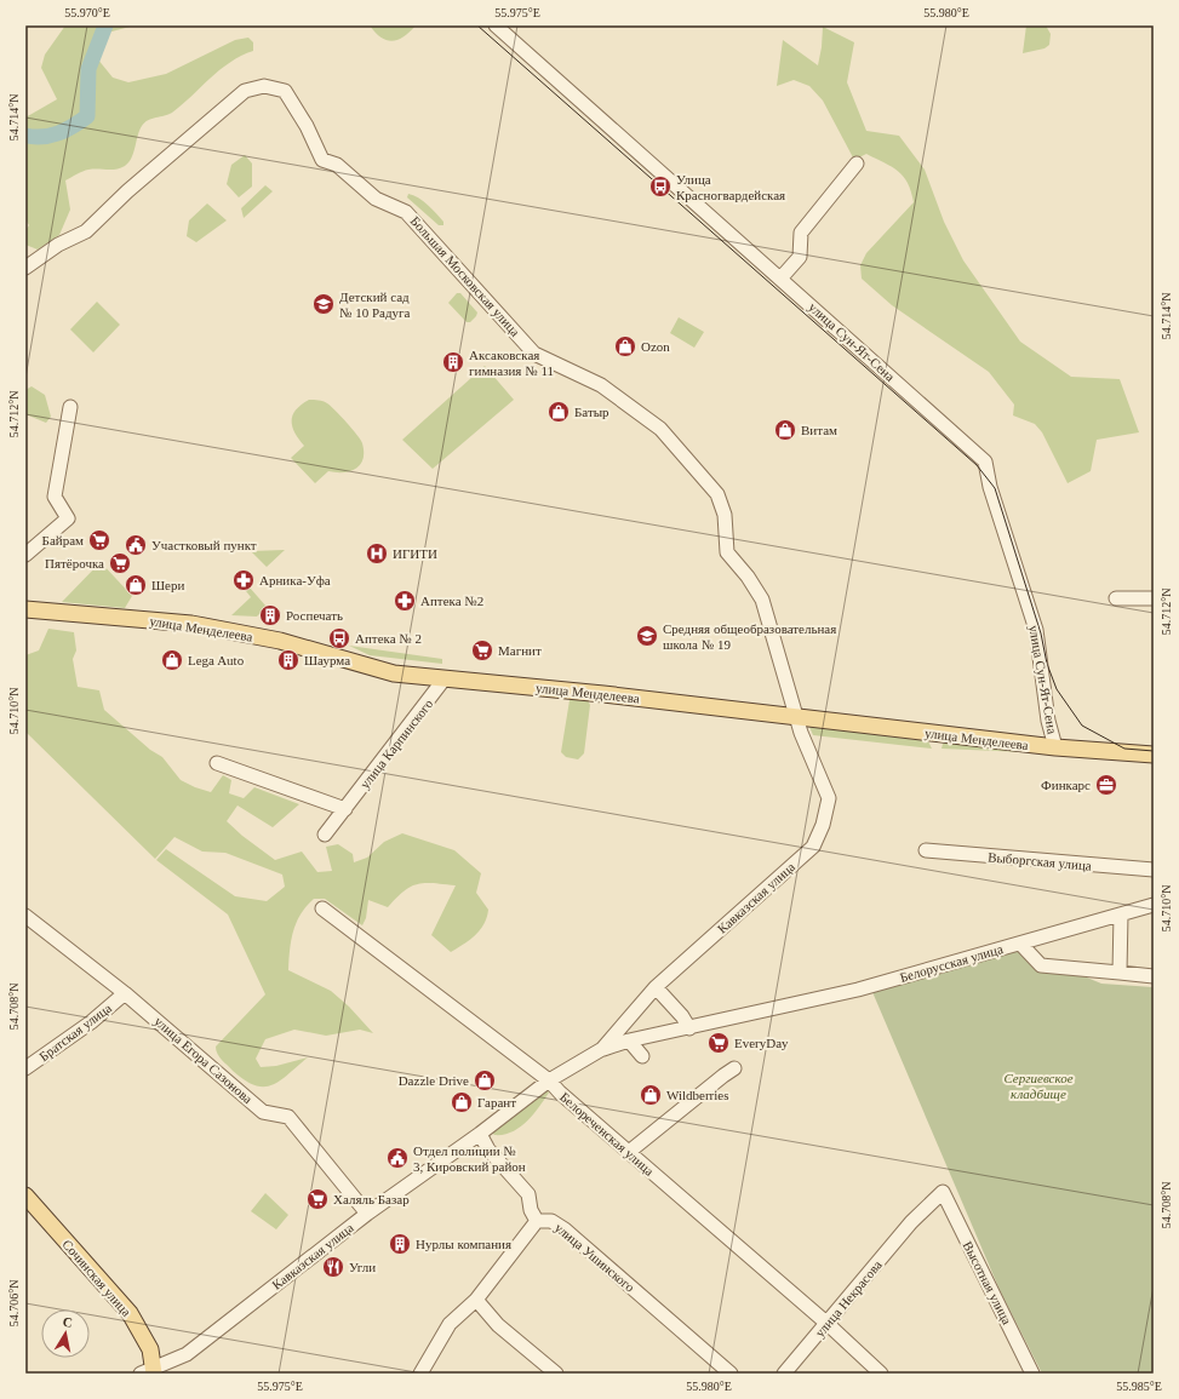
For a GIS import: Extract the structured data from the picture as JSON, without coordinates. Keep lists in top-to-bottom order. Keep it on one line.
{"streets":{"main road":["улица Менделеева","Сочинская улица"],"street":["Большая Московская улица","улица Сун-Ят-Сена","улица Карпинского","Выборгская улица","Кавказская улица","Белорусская улица","Братская улица","улица Егора Сазонова","Белореченская улица","улица Ушинского","Высотная улица","улица Некрасова"]},"crossings":[["Большая Московская улица","улица Менделеева"],["Большая Московская улица","Кавказская улица"],["улица Сун-Ят-Сена","улица Менделеева"],["улица Менделеева","улица Карпинского"],["улица Менделеева","Кавказская улица"],["Кавказская улица","Белорусская улица"],["Кавказская улица","улица Егора Сазонова"],["Кавказская улица","Белореченская улица"],["Кавказская улица","улица Ушинского"],["Кавказская улица","Сочинская улица"],["Братская улица","улица Егора Сазонова"],["Белореченская улица","улица Некрасова"],["Высотная улица","улица Некрасова"]],"parks":["Сергиевское кладбище"],"places":{"bus stop":["Улица Красногвардейская","Аптека № 2"],"school or university":["Детский сад № 10 Радуга","Средняя общеобразовательная школа № 19"],"shop":["Ozon","Батыр","Витам","Шери","Lega Auto","Dazzle Drive","Wildberries","Гарант"],"building":["Аксаковская гимназия № 11","Роспечать","Шаурма","Нурлы компания"],"supermarket":["Байрам","Пятёрочка","Магнит","EveryDay","Халяль Базар"],"public building":["Участковый пункт","Отдел полиции № 3, Кировский район"],"hospital":["ИГИТИ"],"pharmacy":["Арника-Уфа","Аптека №2"],"office":["Финкарс"],"restaurant":["Угли"]},"north":"top","coordinates":["55.970°E","55.975°E","55.980°E","54.714°N","54.712°N","54.710°N","54.708°N","54.706°N","55.985°E"]}
